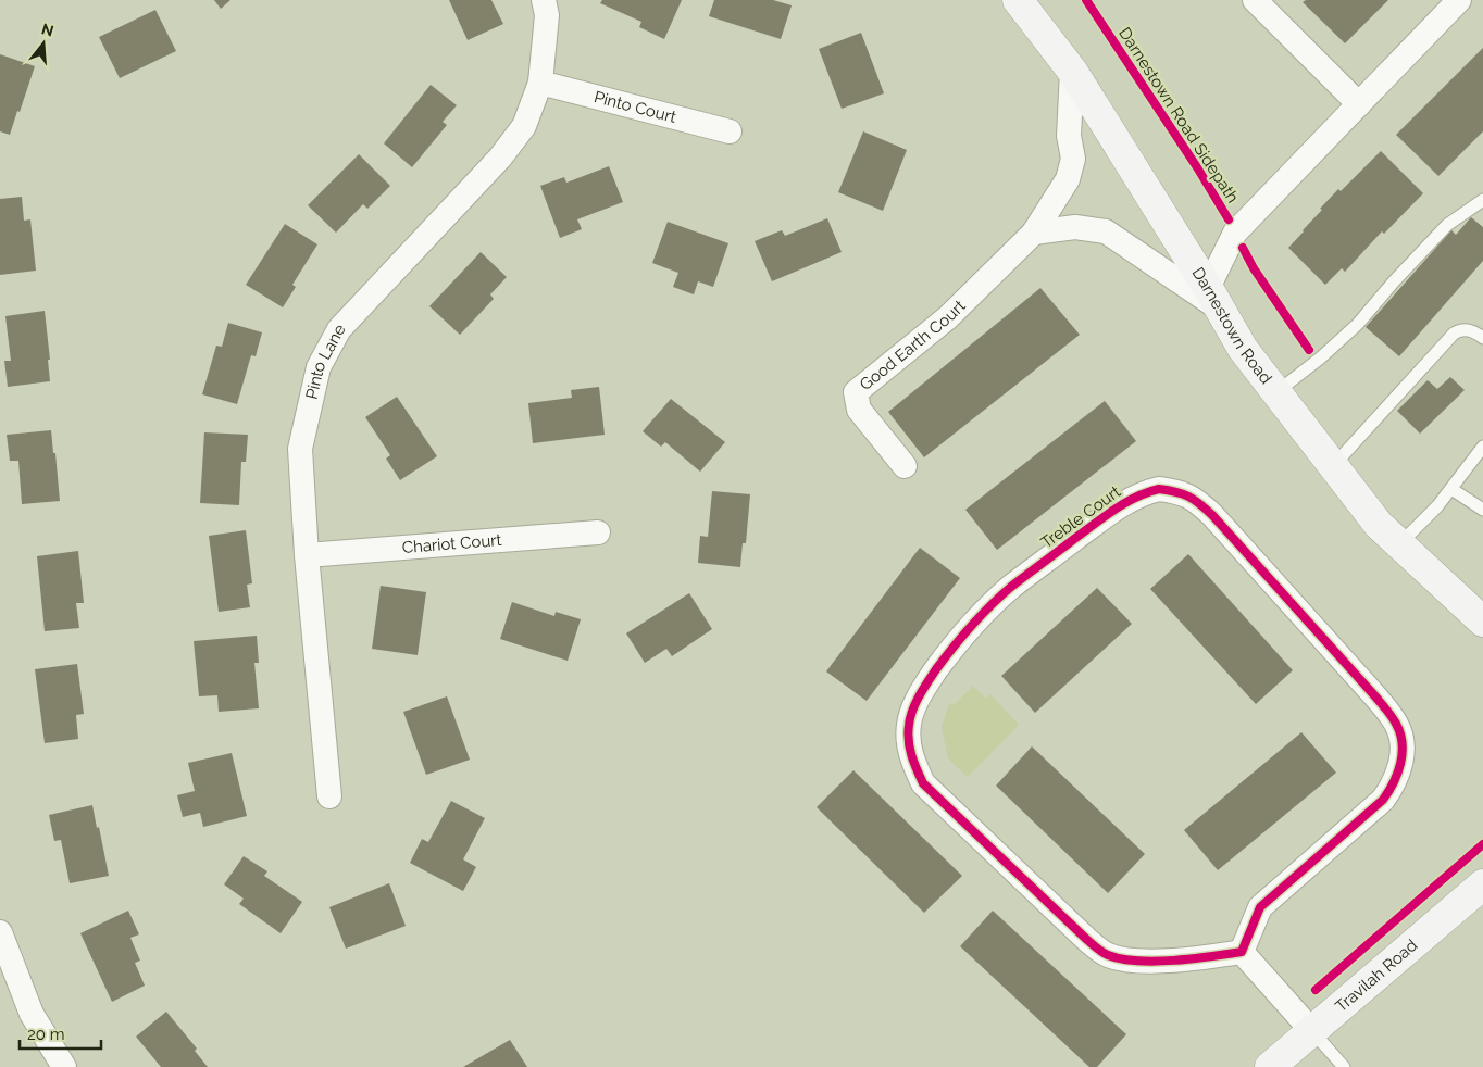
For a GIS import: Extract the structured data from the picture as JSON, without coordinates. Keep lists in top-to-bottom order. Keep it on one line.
{"streets":{"main road":["Darnestown Road","Travilah Road"],"street":["Pinto Court","Good Earth Court","Pinto Lane","Treble Court","Chariot Court"],"cycle path":["Darnestown Road Sidepath"]},"crossings":[["Pinto Court","Pinto Lane"],["Darnestown Road","Good Earth Court"],["Pinto Lane","Chariot Court"]],"scale_bar":"20 m","north":"top"}
